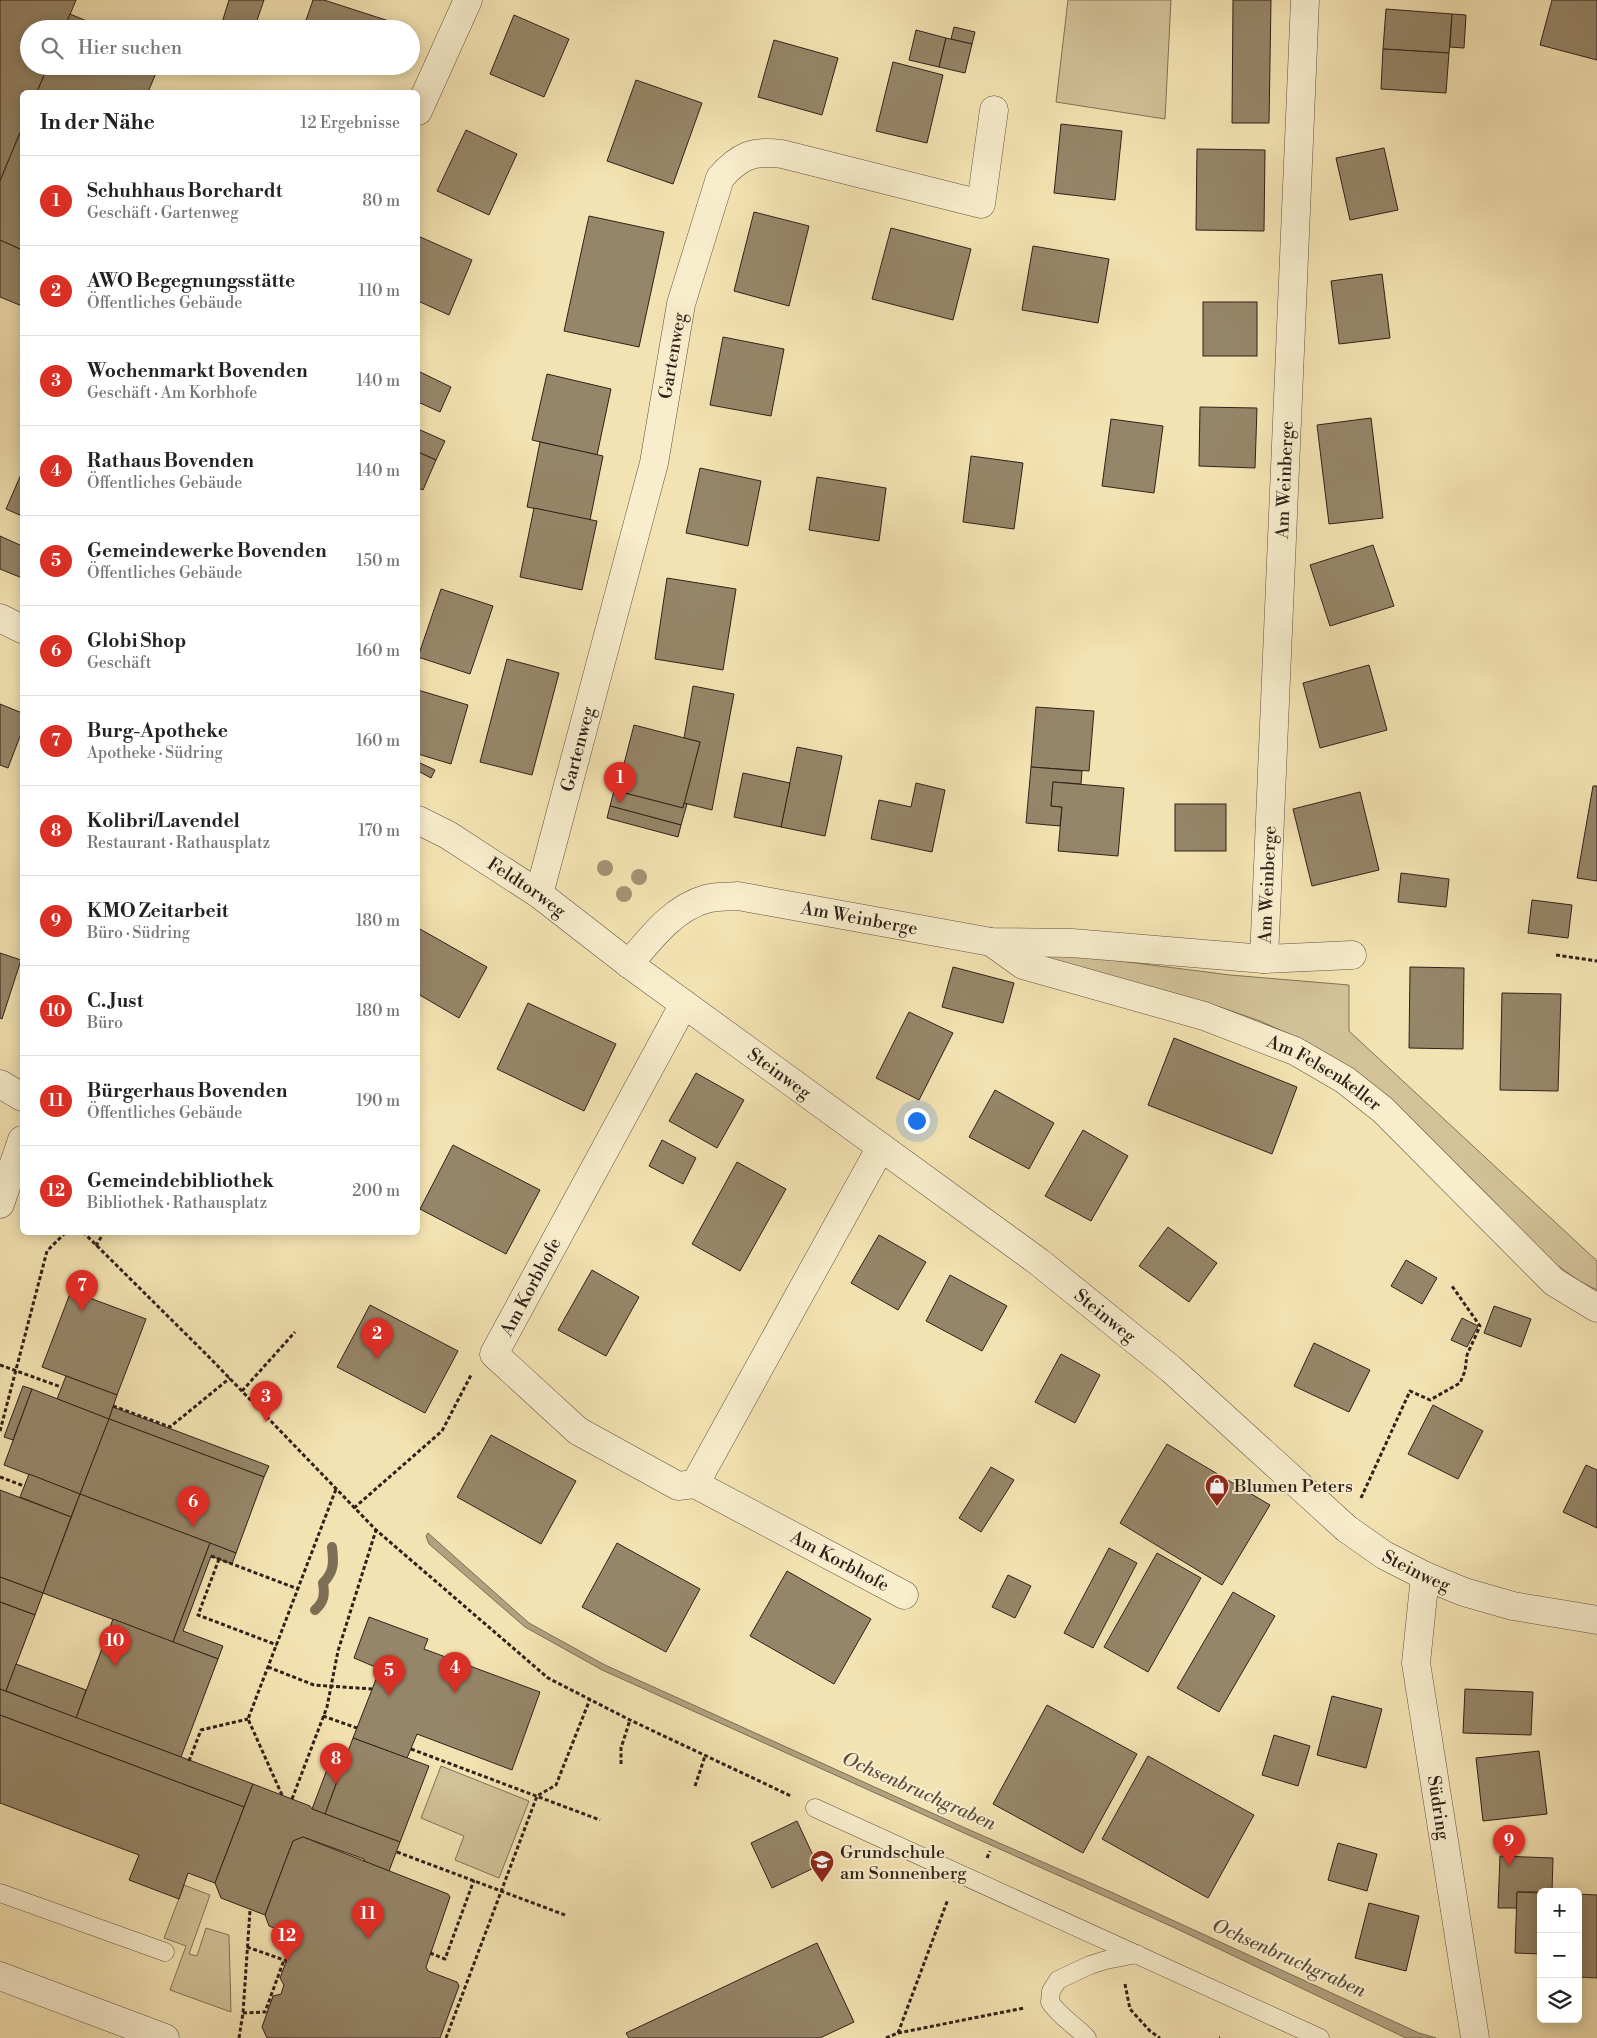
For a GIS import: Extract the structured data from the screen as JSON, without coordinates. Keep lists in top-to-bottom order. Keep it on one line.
{"streets":{"street":["Gartenweg","Am Weinberge","Feldtorweg","Steinweg","Am Felsenkeller","Am Korbhofe","Südring"]},"crossings":[["Gartenweg","Feldtorweg"],["Am Weinberge","Feldtorweg"],["Am Weinberge","Steinweg"],["Am Weinberge","Am Felsenkeller"],["Feldtorweg","Steinweg"],["Steinweg","Am Korbhofe"],["Steinweg","Südring"]],"water":["Ochsenbruchgraben"],"places":{"shop":["Blumen Peters"],"school or university":["Grundschule am Sonnenberg"]},"page":{"search":"Hier suchen","heading":["In der Nähe","12 Ergebnisse"],"list":[{"mark":"1","name":"Schuhhaus Borchardt","note":"Geschäft · Gartenweg","value":"80 m"},{"mark":"2","name":"AWO Begegnungsstätte","note":"Öffentliches Gebäude","value":"110 m"},{"mark":"3","name":"Wochenmarkt Bovenden","note":"Geschäft · Am Korbhofe","value":"140 m"},{"mark":"4","name":"Rathaus Bovenden","note":"Öffentliches Gebäude","value":"140 m"},{"mark":"5","name":"Gemeindewerke Bovenden","note":"Öffentliches Gebäude","value":"150 m"},{"mark":"6","name":"Globi Shop","note":"Geschäft","value":"160 m"},{"mark":"7","name":"Burg-Apotheke","note":"Apotheke · Südring","value":"160 m"},{"mark":"8","name":"Kolibri/Lavendel","note":"Restaurant · Rathausplatz","value":"170 m"},{"mark":"9","name":"KMO Zeitarbeit","note":"Büro · Südring","value":"180 m"},{"mark":"10","name":"C. Just","note":"Büro","value":"180 m"},{"mark":"11","name":"Bürgerhaus Bovenden","note":"Öffentliches Gebäude","value":"190 m"},{"mark":"12","name":"Gemeindebibliothek","note":"Bibliothek · Rathausplatz","value":"200 m"}],"pins":["1","7","2","3","6","10","4","5","8","9","11","12"],"map_buttons":["+","−"]}}
